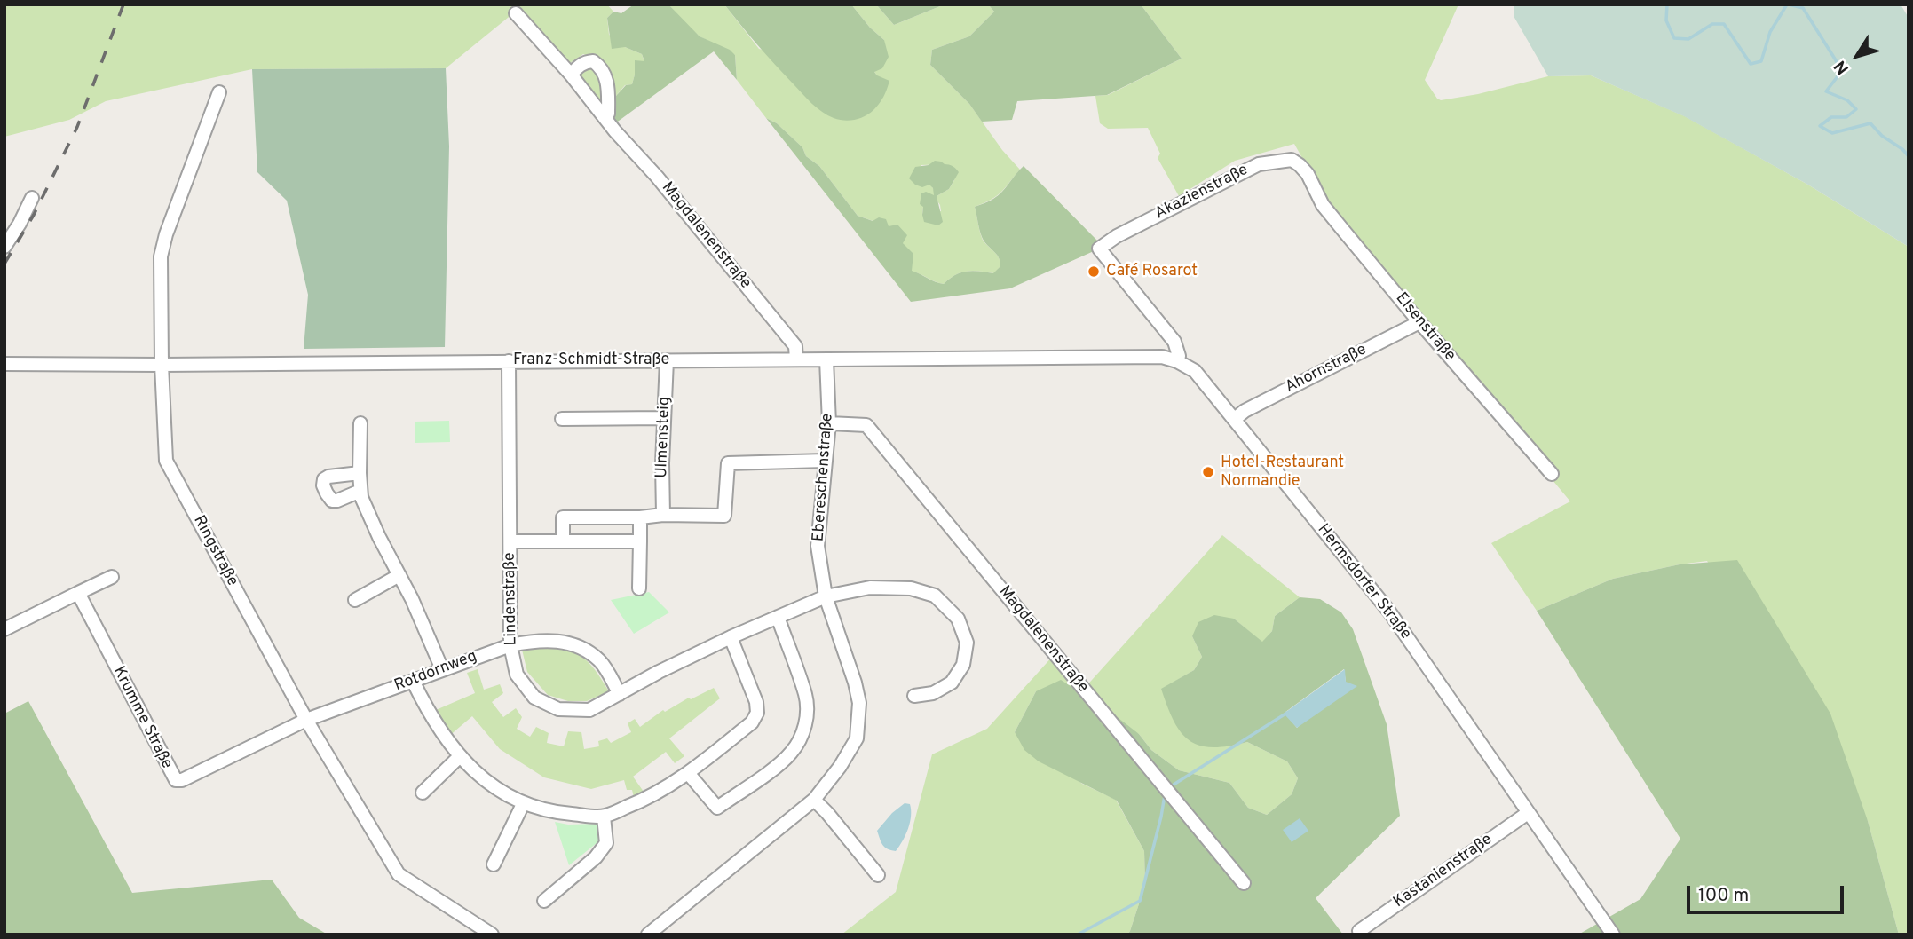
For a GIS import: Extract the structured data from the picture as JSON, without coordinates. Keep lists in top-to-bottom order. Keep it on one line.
{"streets":{"street":["Akazienstraße","Magdalenenstraße","Elsenstraße","Franz-Schmidt-Straße","Ahornstraße","Ulmensteig","Ebereschenstraße","Ringstraße","Hermsdorfer Straße","Lindenstraße","Rotdornweg","Krumme Straße","Kastanienstraße"]},"crossings":[["Akazienstraße","Elsenstraße"],["Akazienstraße","Franz-Schmidt-Straße"],["Akazienstraße","Hermsdorfer Straße"],["Magdalenenstraße","Franz-Schmidt-Straße"],["Magdalenenstraße","Ebereschenstraße"],["Elsenstraße","Ahornstraße"],["Franz-Schmidt-Straße","Ulmensteig"],["Franz-Schmidt-Straße","Ebereschenstraße"],["Franz-Schmidt-Straße","Ringstraße"],["Franz-Schmidt-Straße","Hermsdorfer Straße"],["Franz-Schmidt-Straße","Lindenstraße"],["Ahornstraße","Hermsdorfer Straße"],["Ebereschenstraße","Lindenstraße"],["Ringstraße","Rotdornweg"],["Ringstraße","Krumme Straße"],["Hermsdorfer Straße","Kastanienstraße"],["Lindenstraße","Rotdornweg"],["Rotdornweg","Krumme Straße"]],"places":["Café Rosarot","Hotel-Restaurant Normandie"],"scale_bar":"100 m","north":"bottom left"}
